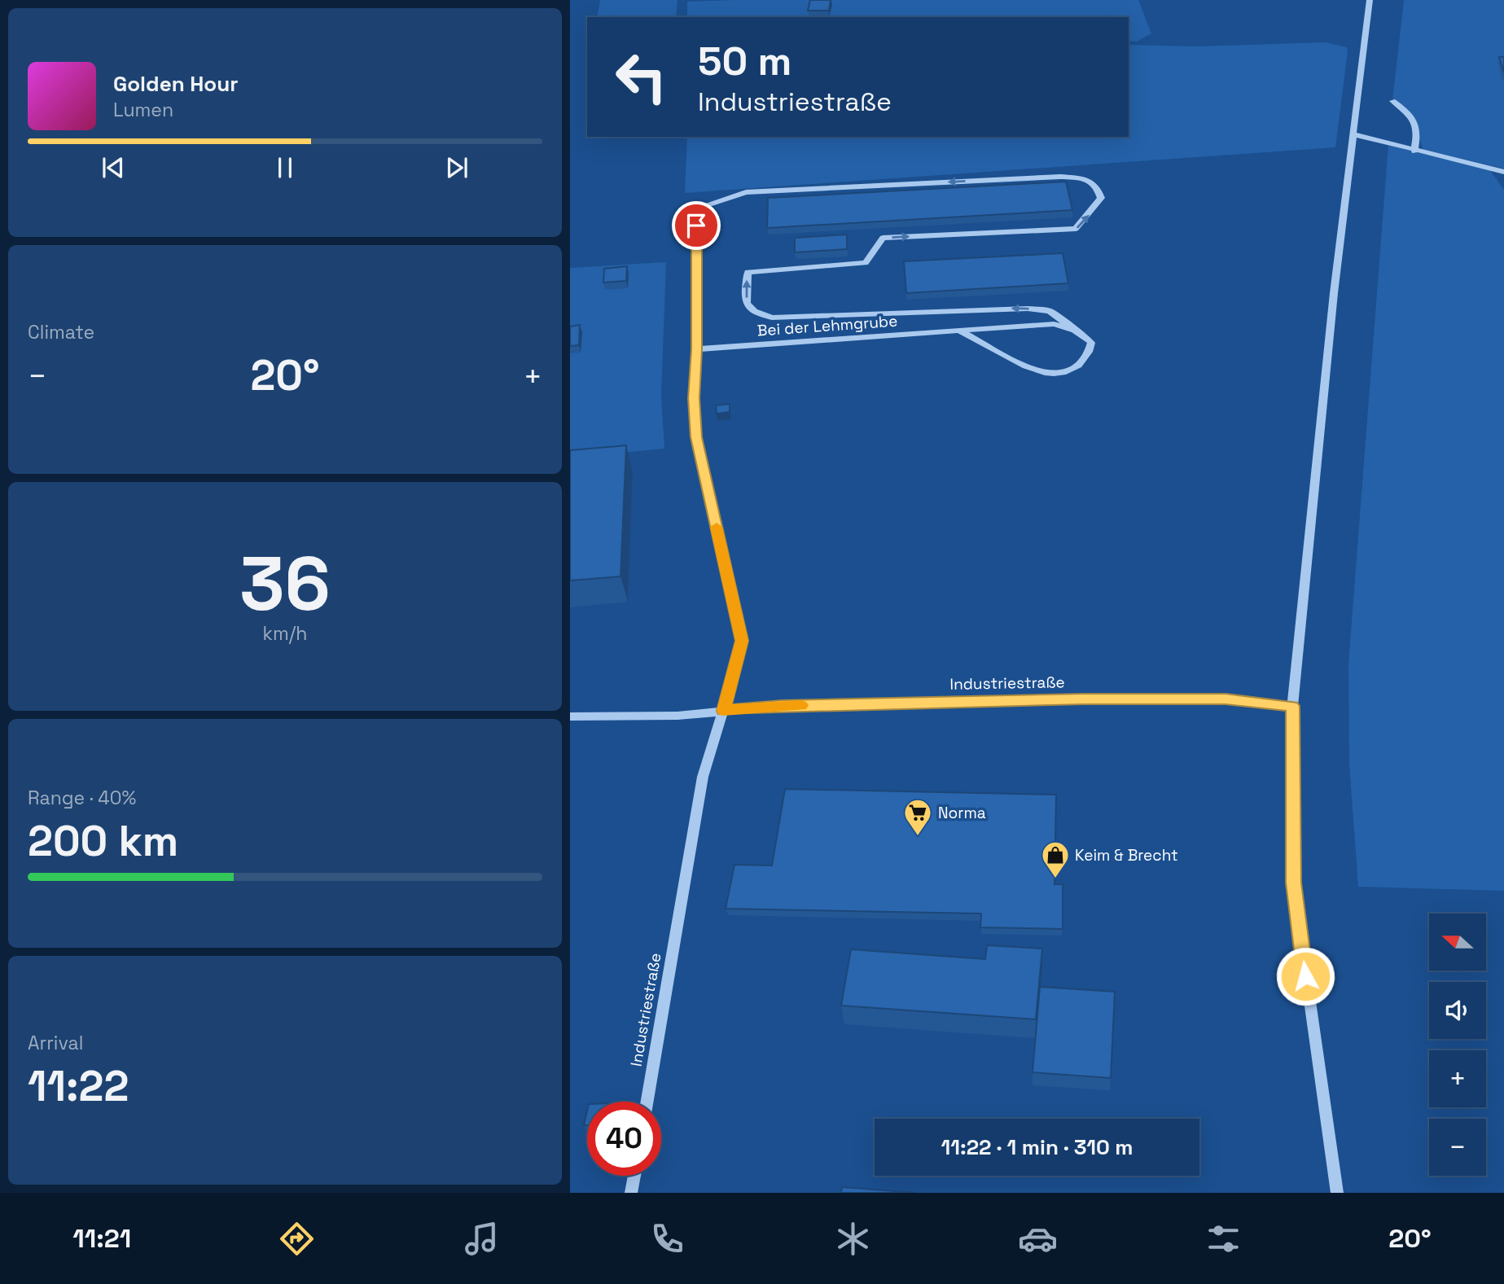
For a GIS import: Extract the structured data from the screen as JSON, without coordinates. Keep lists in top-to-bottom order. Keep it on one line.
{"streets":{"street":["Bei der Lehmgrube","Industriestraße"]},"places":{"supermarket":["Norma"],"shop":["Keim & Brecht"]},"north":"left","page":{"turn":["50 m","Industriestraße"],"song":["Golden Hour","Lumen"],"tile":["Climate",["36","km/h"],["Range · 40%","200 km"],["Arrival","11:22"]],"heat":["−","20°","+"],"map_buttons":["+","−"],"limit":"40","trip":"11:22 · 1 min · 310 m","tabs":["11:21","20°"]}}
